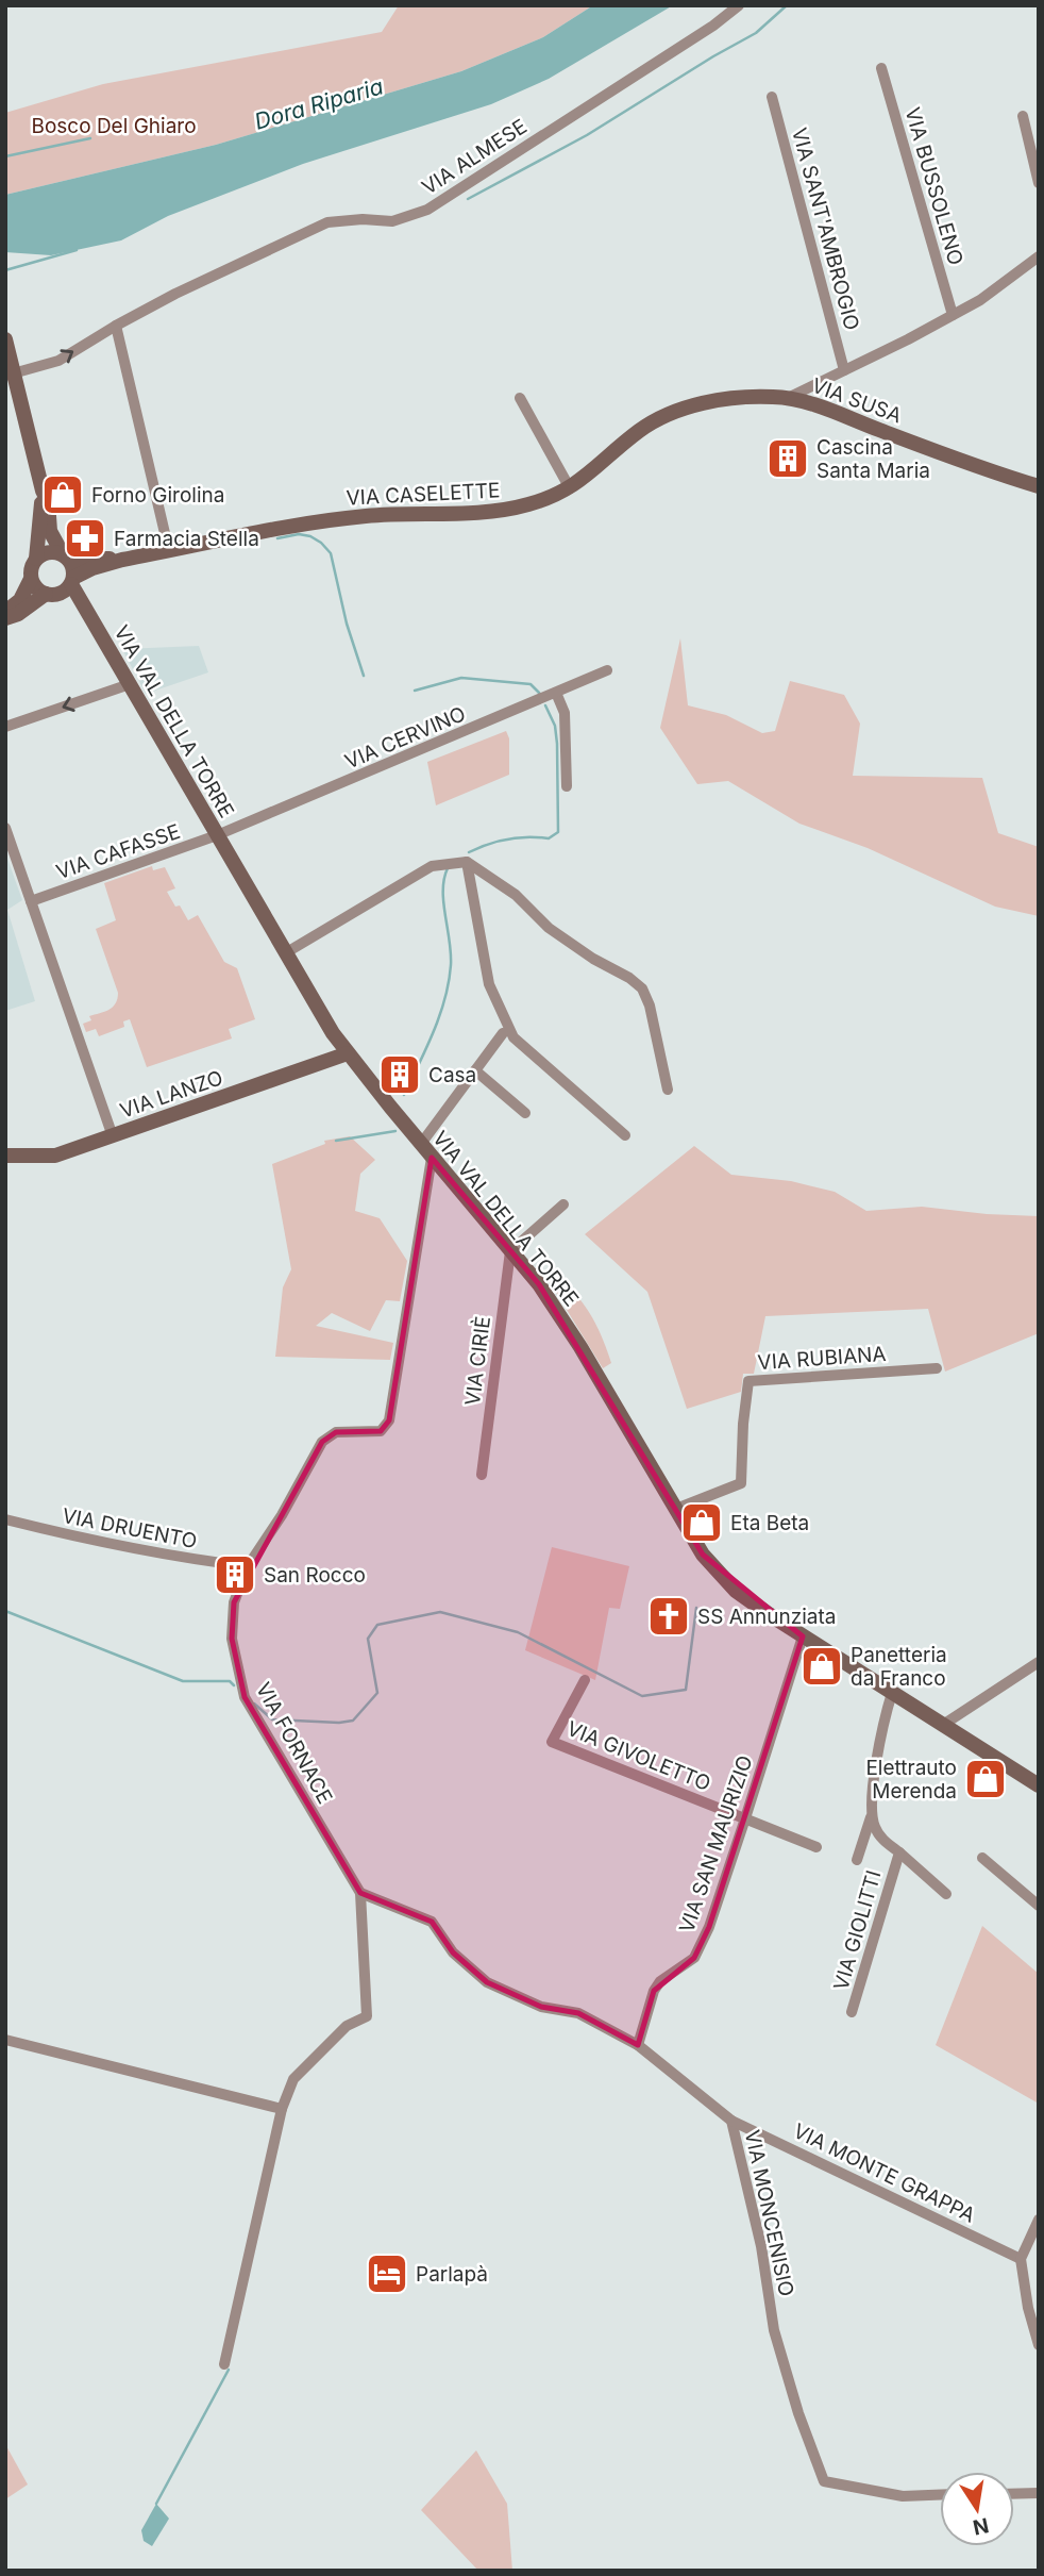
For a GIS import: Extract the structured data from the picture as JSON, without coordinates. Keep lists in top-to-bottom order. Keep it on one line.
{"streets":{"street":["VIA ALMESE","VIA BUSSOLENO","VIA SANT'AMBROGIO","VIA SUSA","VIA CASELETTE","VIA VAL DELLA TORRE","VIA CERVINO","VIA CAFASSE","VIA LANZO","VIA RUBIANA","VIA CIRIÈ","VIA DRUENTO","VIA FORNACE","VIA GIVOLETTO","VIA SAN MAURIZIO","VIA GIOLITTI","VIA MONTE GRAPPA","VIA MONCENISIO"]},"crossings":[["VIA SUSA","VIA CASELETTE"],["VIA CASELETTE","VIA VAL DELLA TORRE"],["VIA VAL DELLA TORRE","VIA CERVINO"],["VIA VAL DELLA TORRE","VIA CAFASSE"],["VIA VAL DELLA TORRE","VIA LANZO"],["VIA VAL DELLA TORRE","VIA RUBIANA"],["VIA VAL DELLA TORRE","VIA CIRIÈ"],["VIA VAL DELLA TORRE","VIA FORNACE"],["VIA VAL DELLA TORRE","VIA SAN MAURIZIO"],["VIA CERVINO","VIA CAFASSE"],["VIA DRUENTO","VIA FORNACE"],["VIA FORNACE","VIA MONCENISIO"],["VIA GIVOLETTO","VIA SAN MAURIZIO"],["VIA SAN MAURIZIO","VIA MONCENISIO"],["VIA MONTE GRAPPA","VIA MONCENISIO"]],"water":["Dora Riparia"],"parks":["Bosco Del Ghiaro"],"places":{"building":["Cascina Santa Maria","Casa","San Rocco"],"shop":["Forno Girolina","Eta Beta","Panetteria da Franco","Elettrauto Merenda"],"pharmacy":["Farmacia Stella"],"church":["SS Annunziata"],"hotel":["Parlapà"]},"north":"bottom"}
